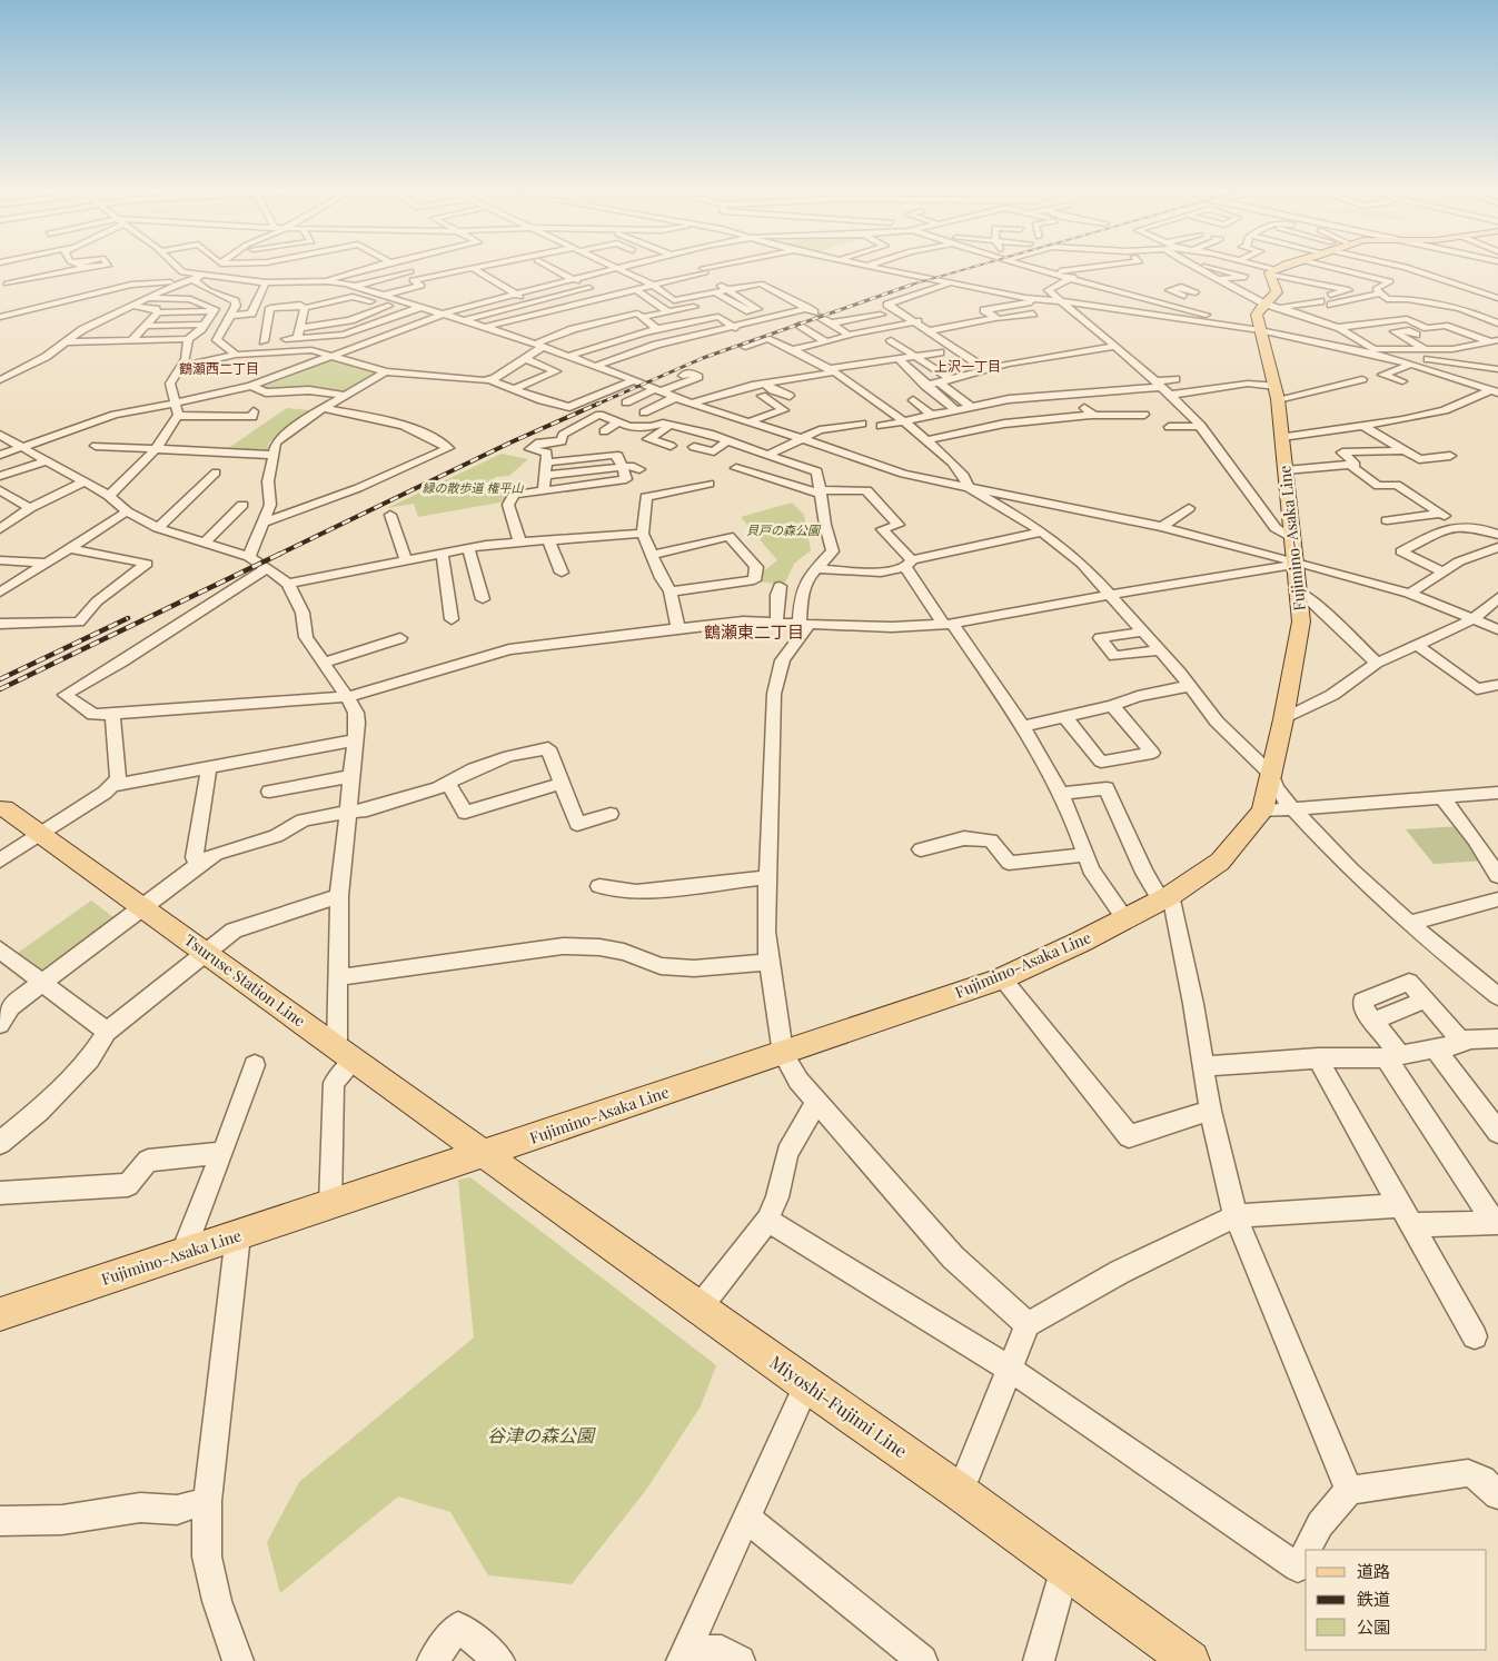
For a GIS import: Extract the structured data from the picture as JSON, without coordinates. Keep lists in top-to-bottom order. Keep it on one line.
{"streets":{"main road":["Fujimino-Asaka Line","Tsuruse Station Line","Miyoshi-Fujimi Line"]},"crossings":[["Fujimino-Asaka Line","Tsuruse Station Line"],["Fujimino-Asaka Line","Miyoshi-Fujimi Line"],["Tsuruse Station Line","Miyoshi-Fujimi Line"]],"districts":["上沢一丁目","鶴瀬西二丁目","鶴瀬東二丁目"],"parks":["緑の散歩道 権平山","貝戸の森公園","谷津の森公園"],"legend":["道路","鉄道","公園"]}
